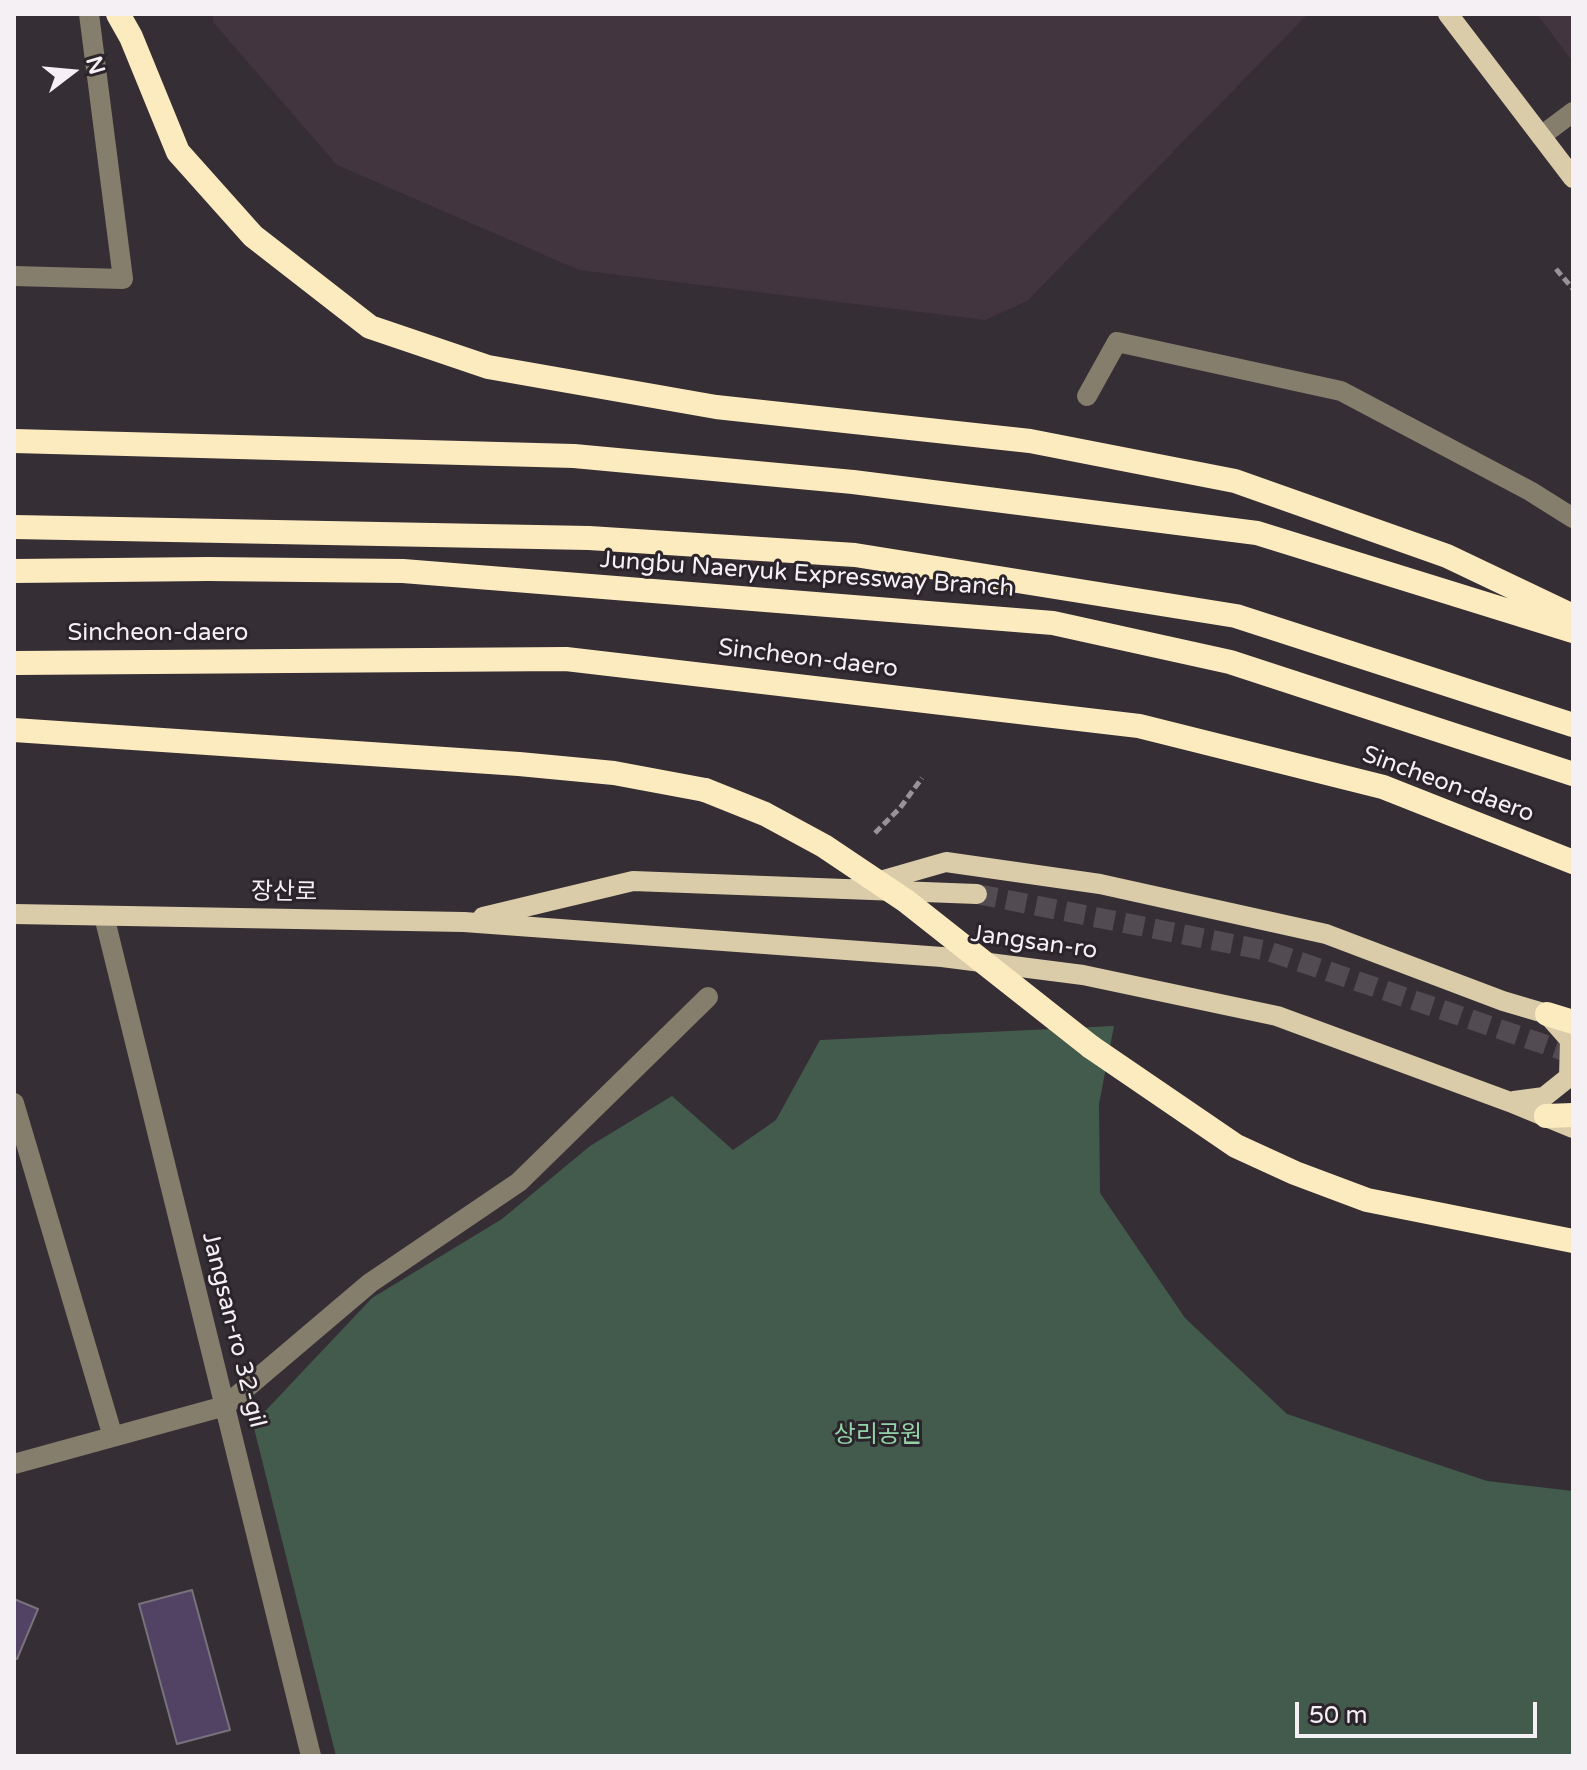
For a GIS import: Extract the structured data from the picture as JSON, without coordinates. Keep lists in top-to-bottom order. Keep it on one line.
{"streets":{"highway":["Jungbu Naeryuk Expressway Branch","Sincheon-daero"],"main road":["장산로","Jangsan-ro"],"street":["Jangsan-ro 32-gil"]},"crossings":[["장산로","Jangsan-ro"],["장산로","Jangsan-ro 32-gil"]],"parks":["상리공원"],"scale_bar":"50 m","north":"right"}
